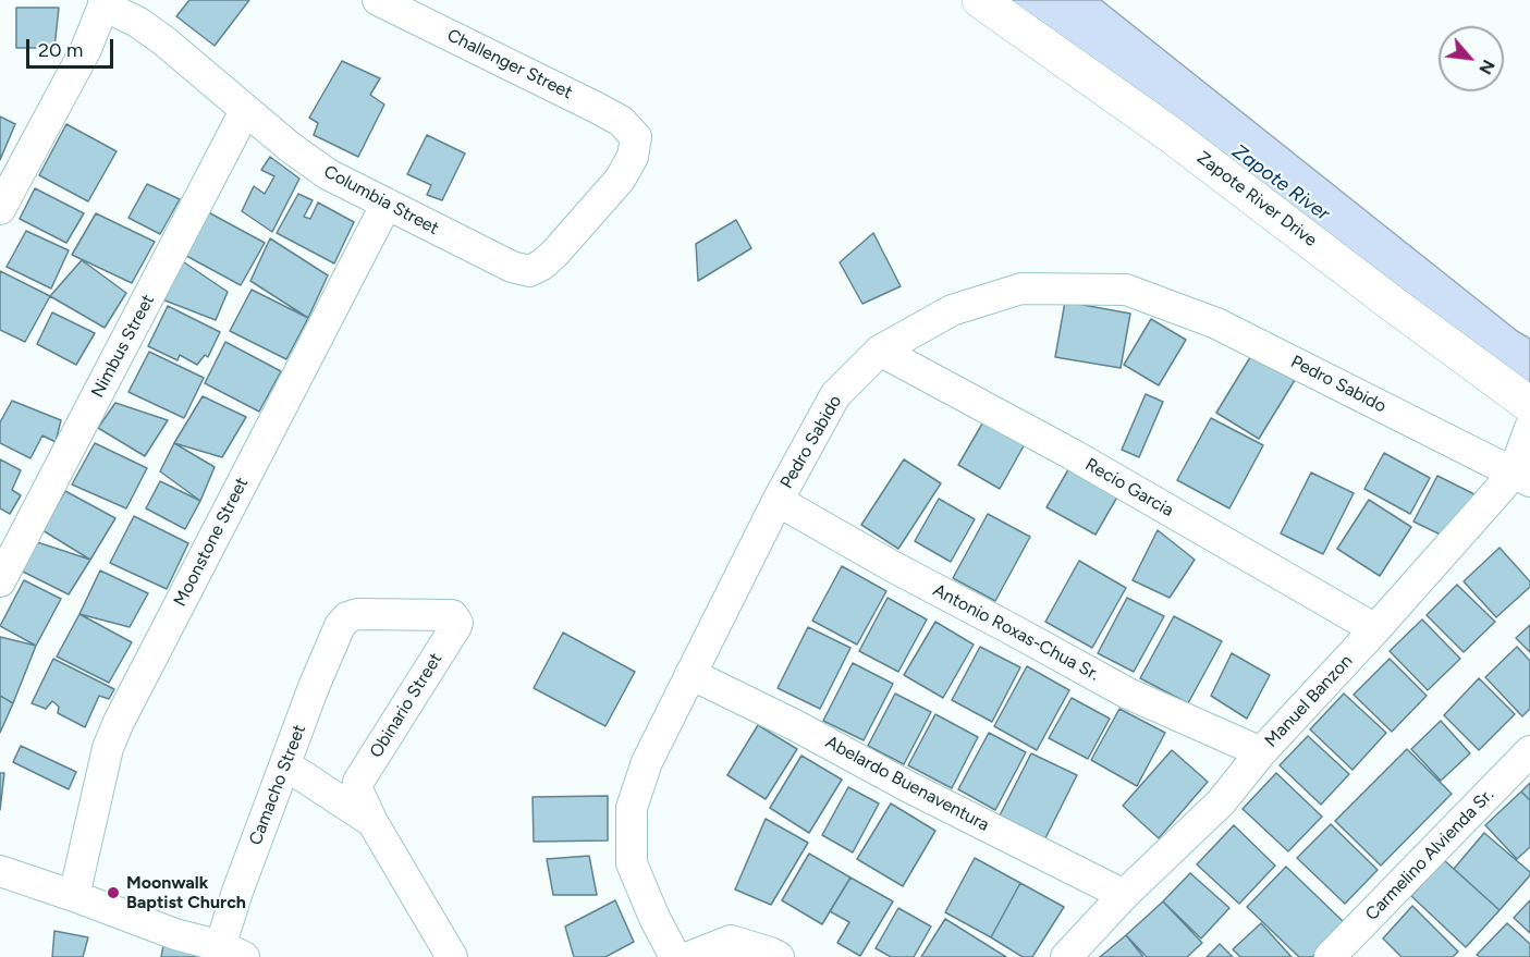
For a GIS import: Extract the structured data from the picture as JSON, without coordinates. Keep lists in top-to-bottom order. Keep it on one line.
{"streets":{"main road":["Zapote River Drive"],"street":["Challenger Street","Columbia Street","Nimbus Street","Pedro Sabido","Recio Garcia","Moonstone Street","Antonio Roxas-Chua Sr.","Manuel Banzon","Obinario Street","Abelardo Buenaventura","Camacho Street","Carmelino Alvienda Sr."]},"crossings":[["Challenger Street","Columbia Street"],["Columbia Street","Nimbus Street"],["Columbia Street","Moonstone Street"],["Pedro Sabido","Recio Garcia"],["Pedro Sabido","Antonio Roxas-Chua Sr."],["Pedro Sabido","Manuel Banzon"],["Pedro Sabido","Abelardo Buenaventura"],["Recio Garcia","Manuel Banzon"],["Antonio Roxas-Chua Sr.","Manuel Banzon"],["Manuel Banzon","Abelardo Buenaventura"],["Obinario Street","Camacho Street"]],"water":["Zapote River"],"places":["Moonwalk Baptist Church"],"scale_bar":"20 m","north":"bottom right"}
